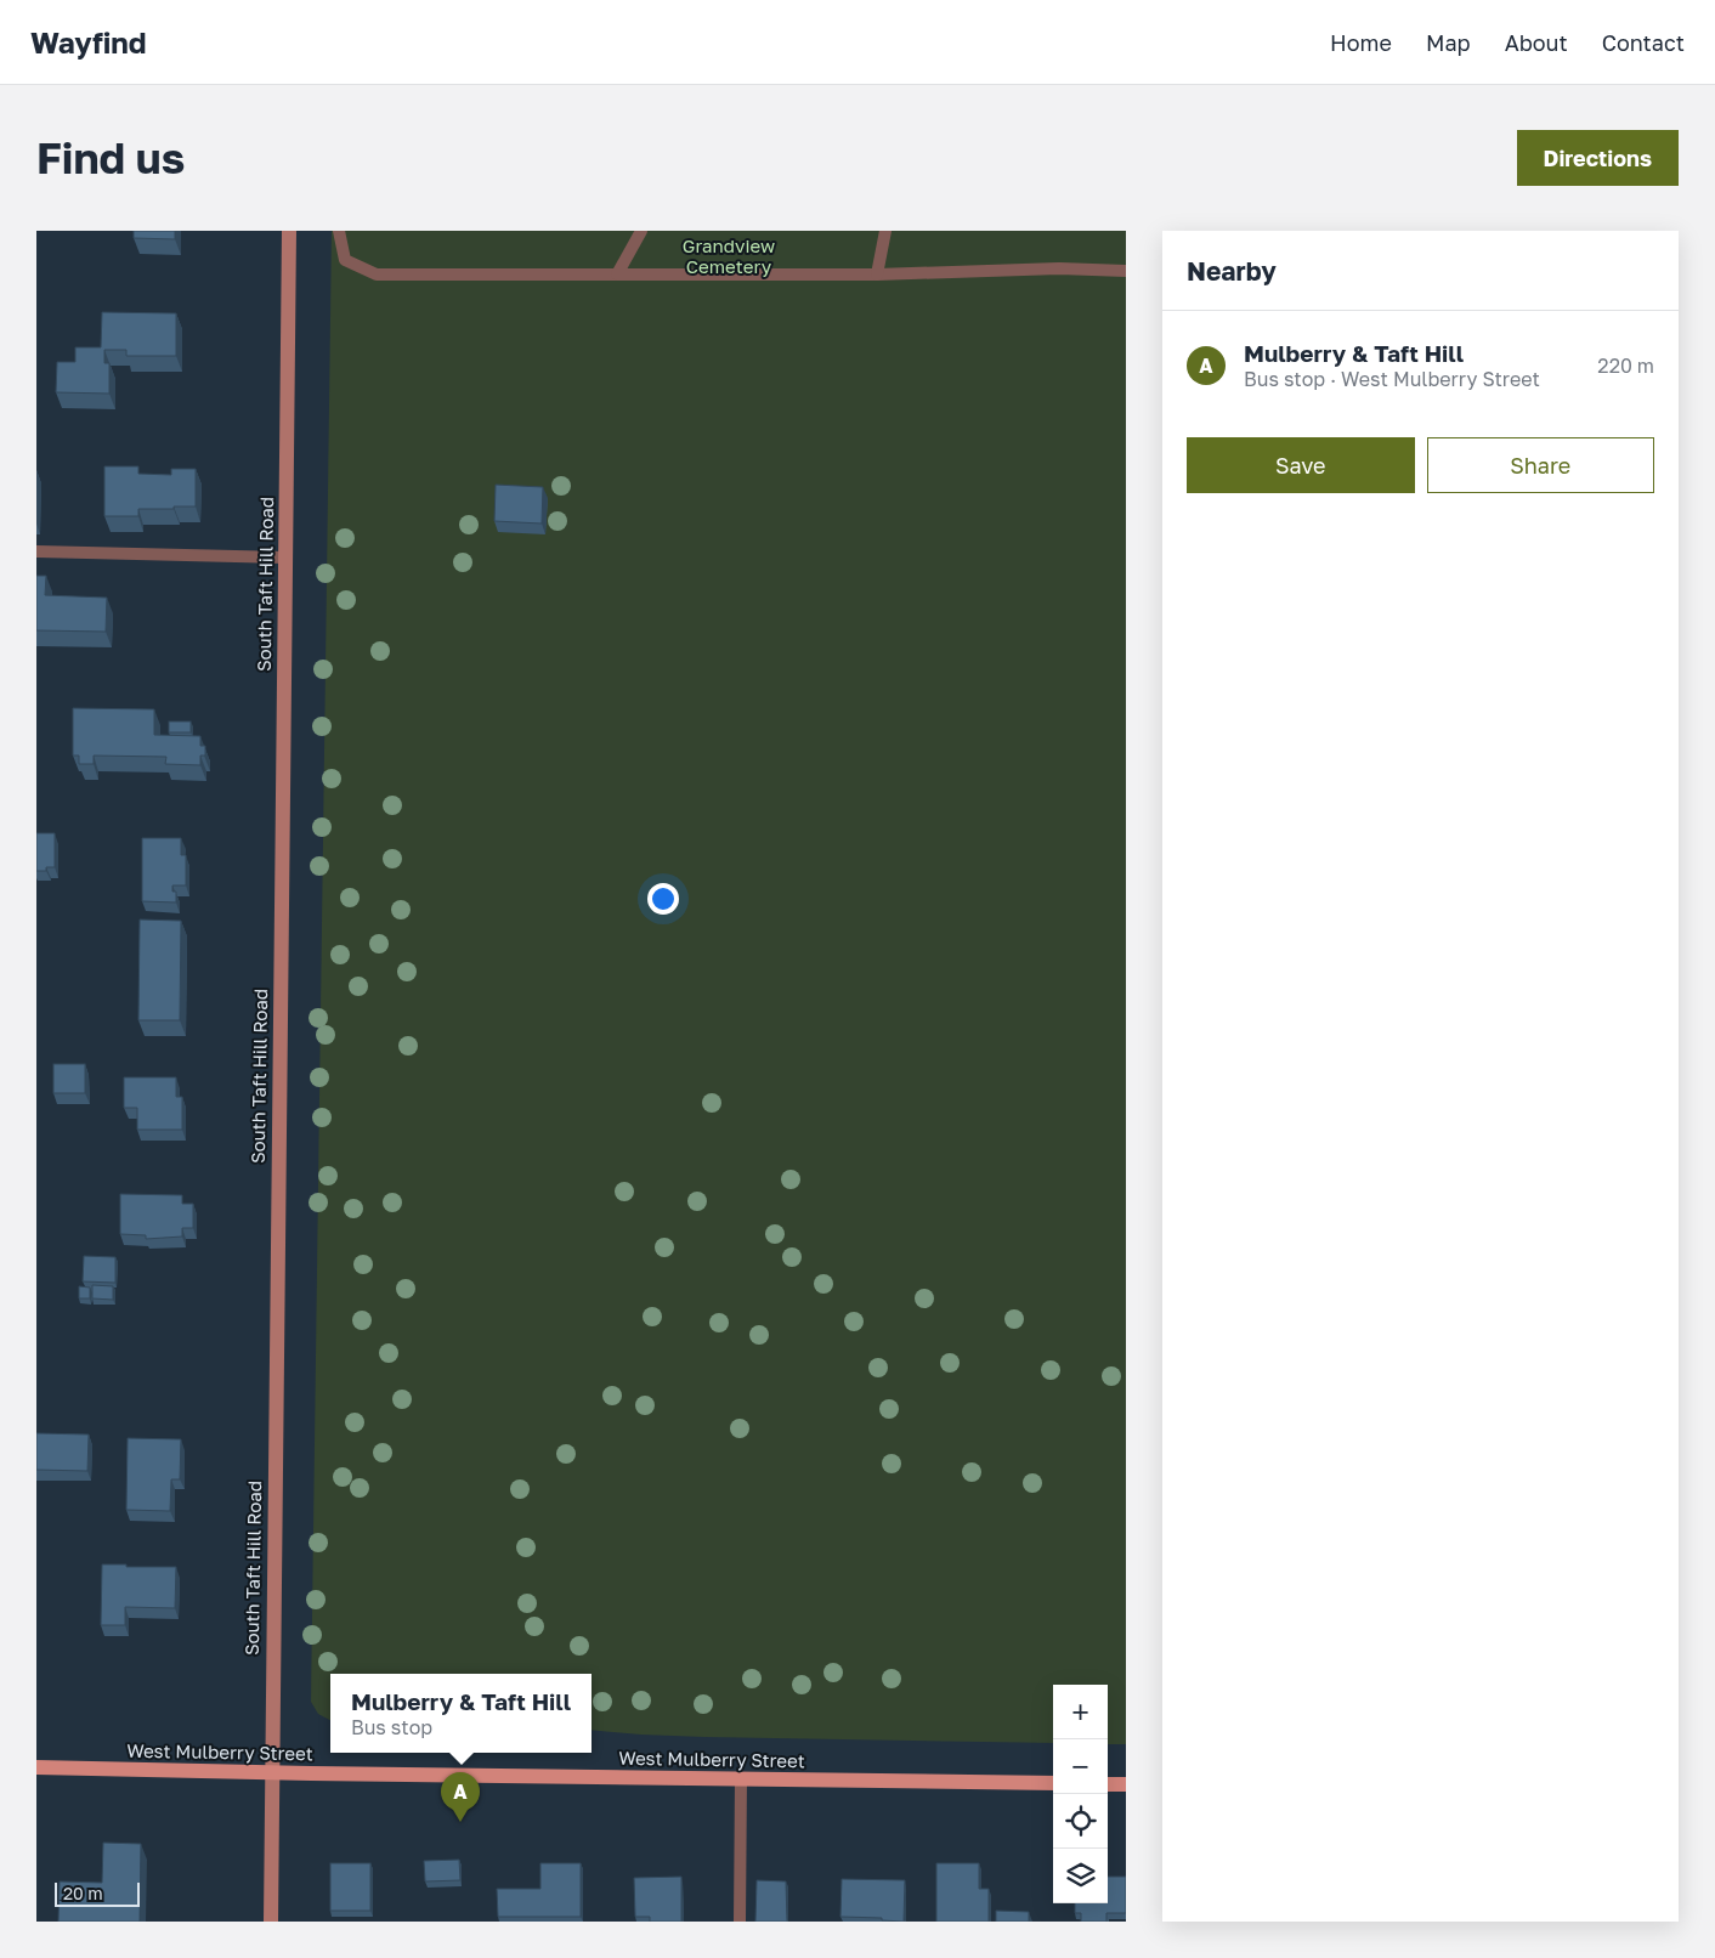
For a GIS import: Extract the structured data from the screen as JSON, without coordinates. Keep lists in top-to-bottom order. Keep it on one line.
{"streets":{"main road":["South Taft Hill Road","West Mulberry Street"]},"crossings":[["South Taft Hill Road","West Mulberry Street"]],"parks":["Grandview Cemetery"],"scale_bar":"20 m","page":{"header":"Wayfind","nav":["Home","Map","About","Contact"],"buttons":["Directions",["Save","Share"]],"title":"Find us","heading":"Nearby","list":[{"mark":"A","name":"Mulberry & Taft Hill","note":"Bus stop · West Mulberry Street","value":"220 m"}],"popup":["Mulberry & Taft Hill","Bus stop"],"map_buttons":["+","−"],"pins":"A","scale":"20 m"}}
